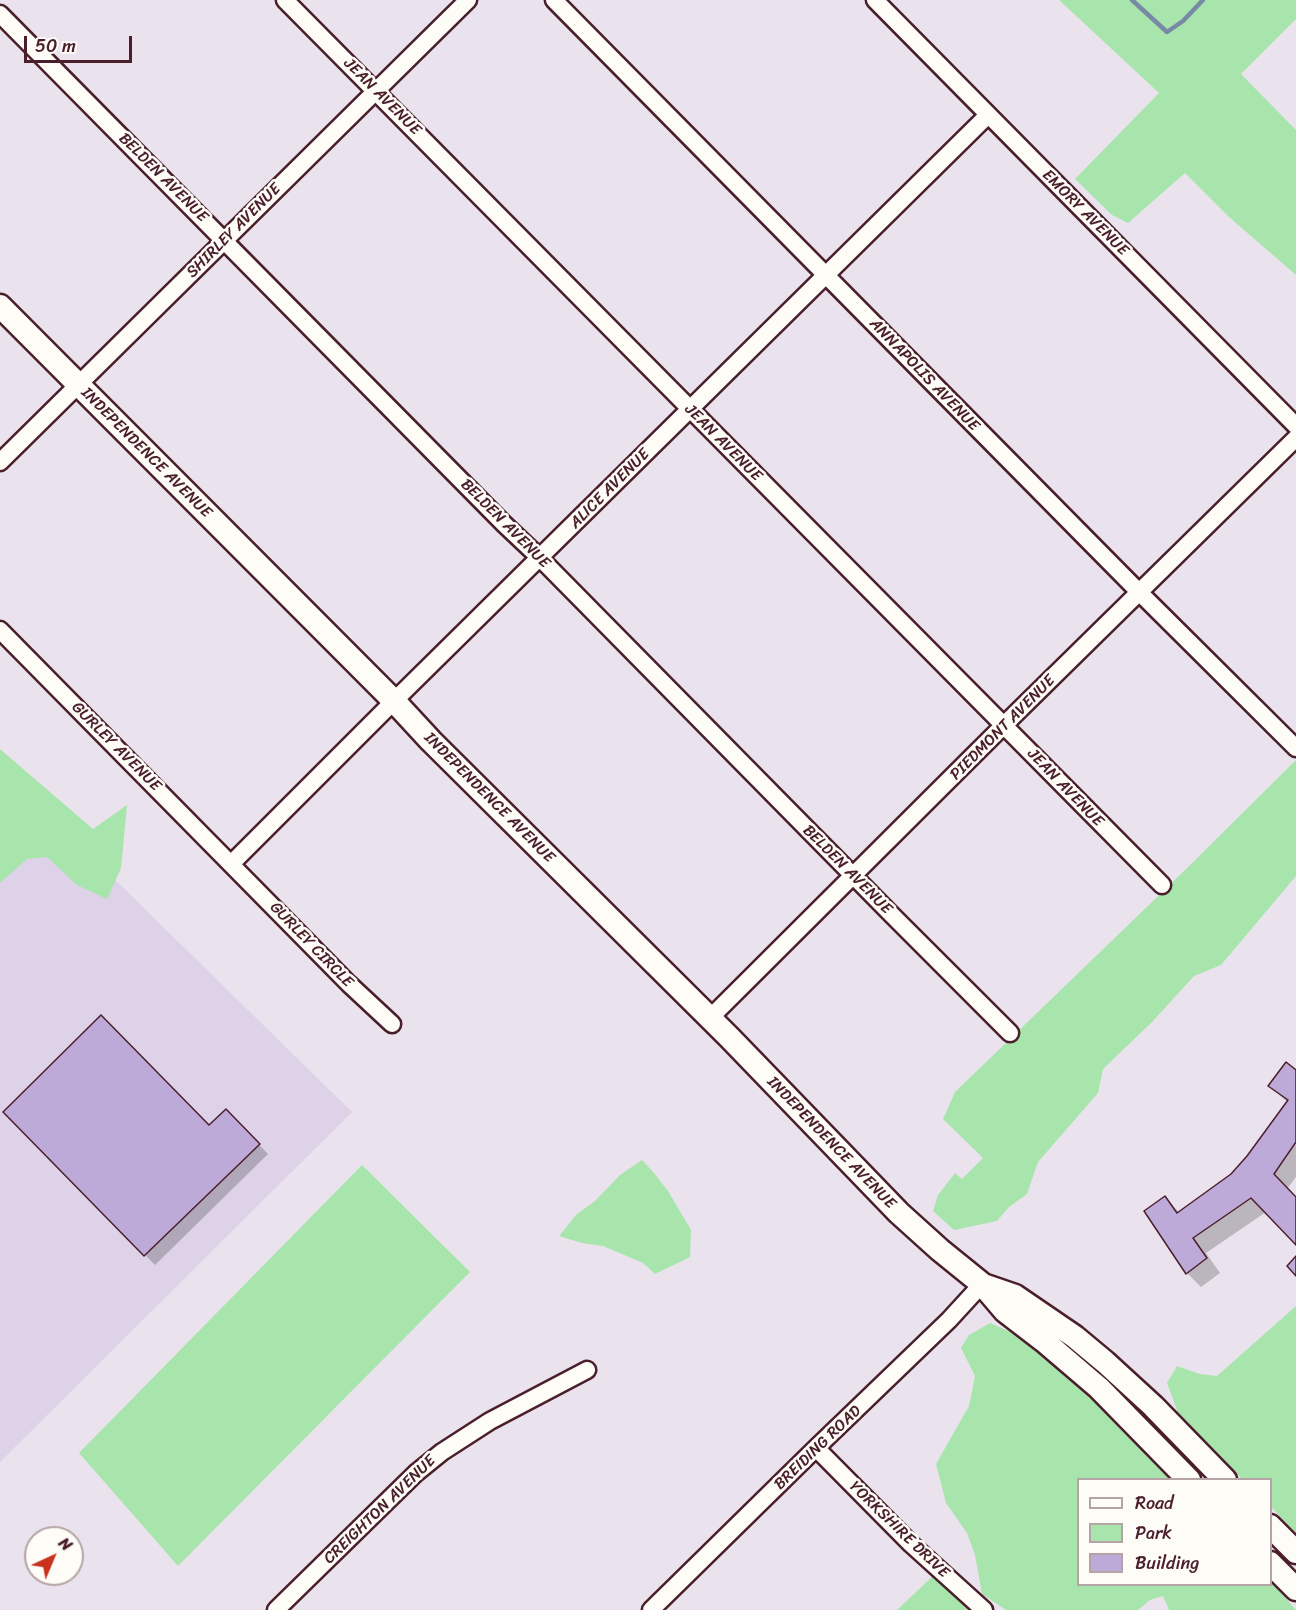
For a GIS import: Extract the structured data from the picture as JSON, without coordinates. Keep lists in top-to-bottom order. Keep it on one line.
{"streets":{"street":["JEAN AVENUE","BELDEN AVENUE","EMORY AVENUE","SHIRLEY AVENUE","ANNAPOLIS AVENUE","INDEPENDENCE AVENUE","ALICE AVENUE","PIEDMONT AVENUE","GURLEY AVENUE","GURLEY CIRCLE","BREIDING ROAD","CREIGHTON AVENUE","YORKSHIRE DRIVE"]},"crossings":[["JEAN AVENUE","SHIRLEY AVENUE"],["JEAN AVENUE","ALICE AVENUE"],["JEAN AVENUE","PIEDMONT AVENUE"],["BELDEN AVENUE","SHIRLEY AVENUE"],["BELDEN AVENUE","ALICE AVENUE"],["BELDEN AVENUE","PIEDMONT AVENUE"],["EMORY AVENUE","ALICE AVENUE"],["SHIRLEY AVENUE","INDEPENDENCE AVENUE"],["ANNAPOLIS AVENUE","ALICE AVENUE"],["ANNAPOLIS AVENUE","PIEDMONT AVENUE"],["INDEPENDENCE AVENUE","ALICE AVENUE"],["INDEPENDENCE AVENUE","PIEDMONT AVENUE"],["INDEPENDENCE AVENUE","BREIDING ROAD"],["ALICE AVENUE","GURLEY AVENUE"],["ALICE AVENUE","GURLEY CIRCLE"],["GURLEY AVENUE","GURLEY CIRCLE"],["BREIDING ROAD","YORKSHIRE DRIVE"]],"legend":["Road","Park","Building"],"scale_bar":"50 m","north":"top right"}
